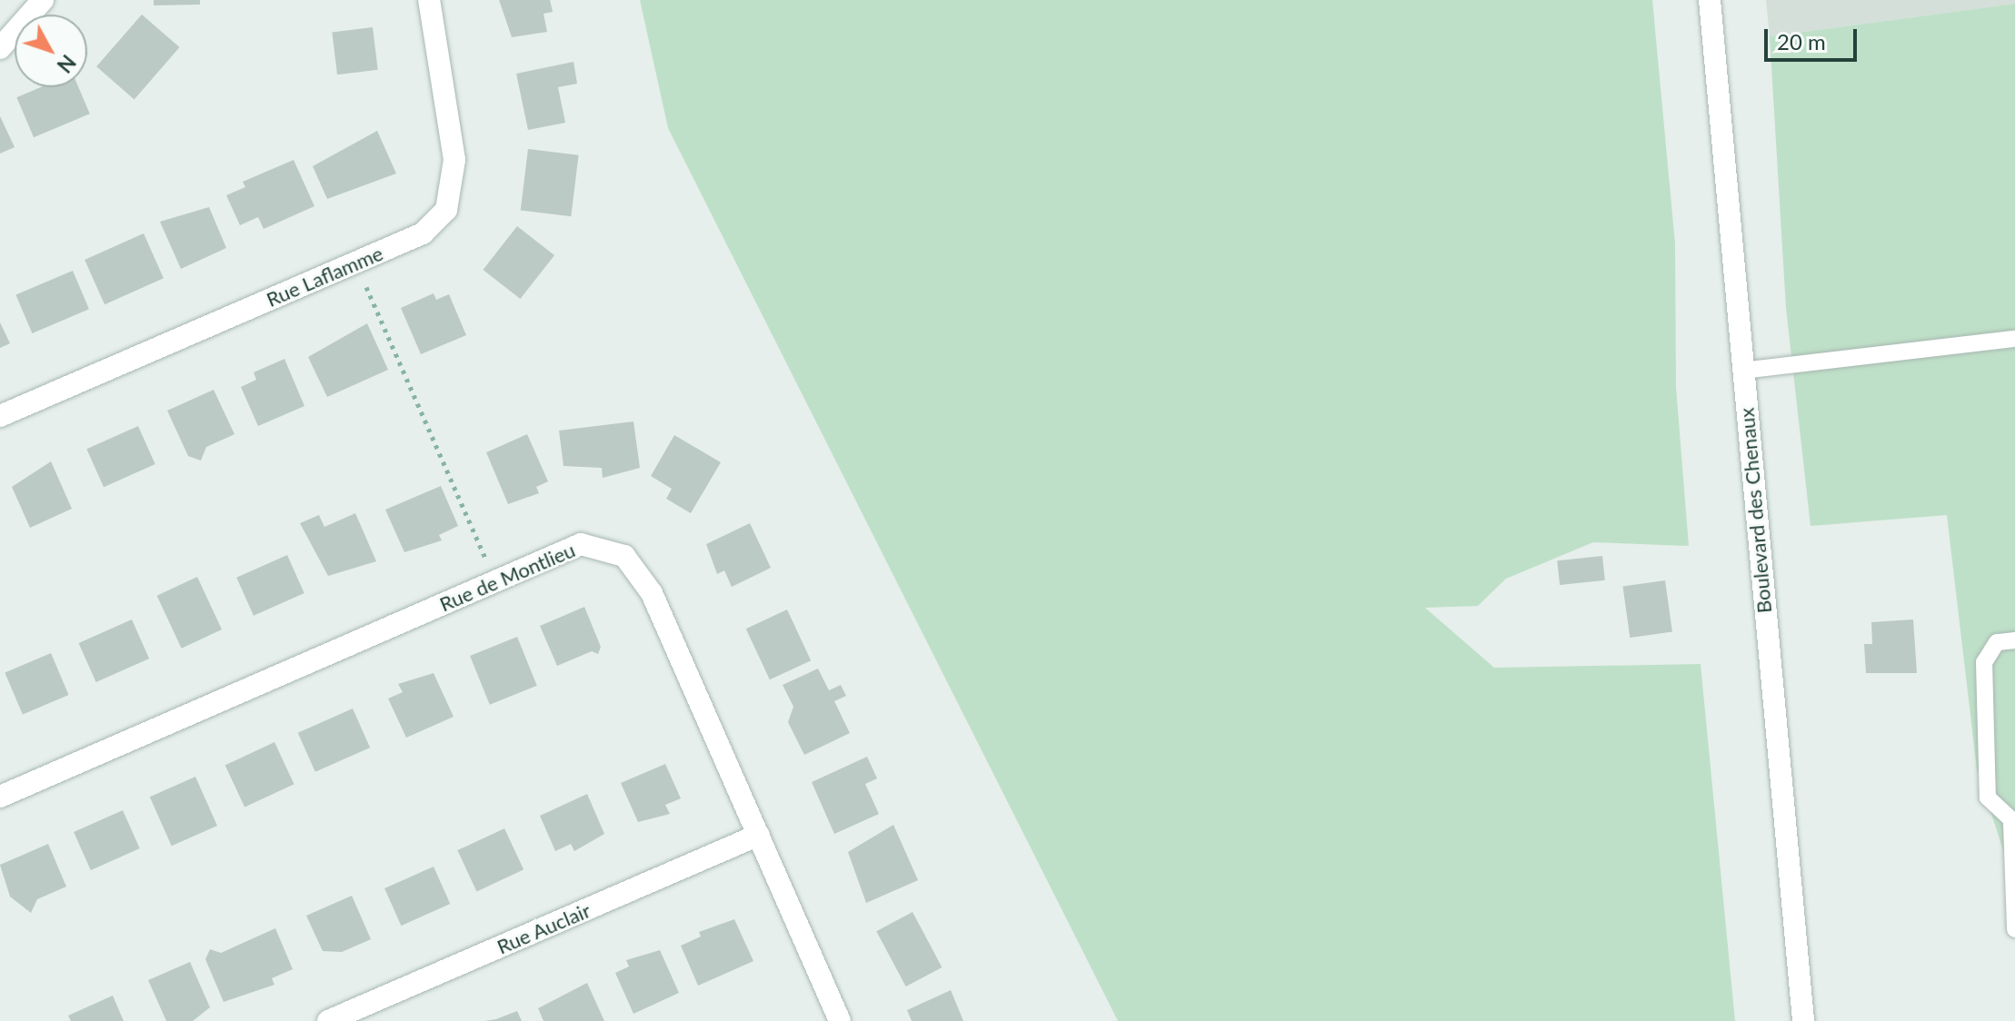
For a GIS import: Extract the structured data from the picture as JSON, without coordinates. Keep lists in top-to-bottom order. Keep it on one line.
{"streets":{"street":["Rue Laflamme","Boulevard des Chenaux","Rue de Montlieu","Rue Auclair"]},"crossings":[["Rue de Montlieu","Rue Auclair"]],"scale_bar":"20 m","north":"bottom right"}
